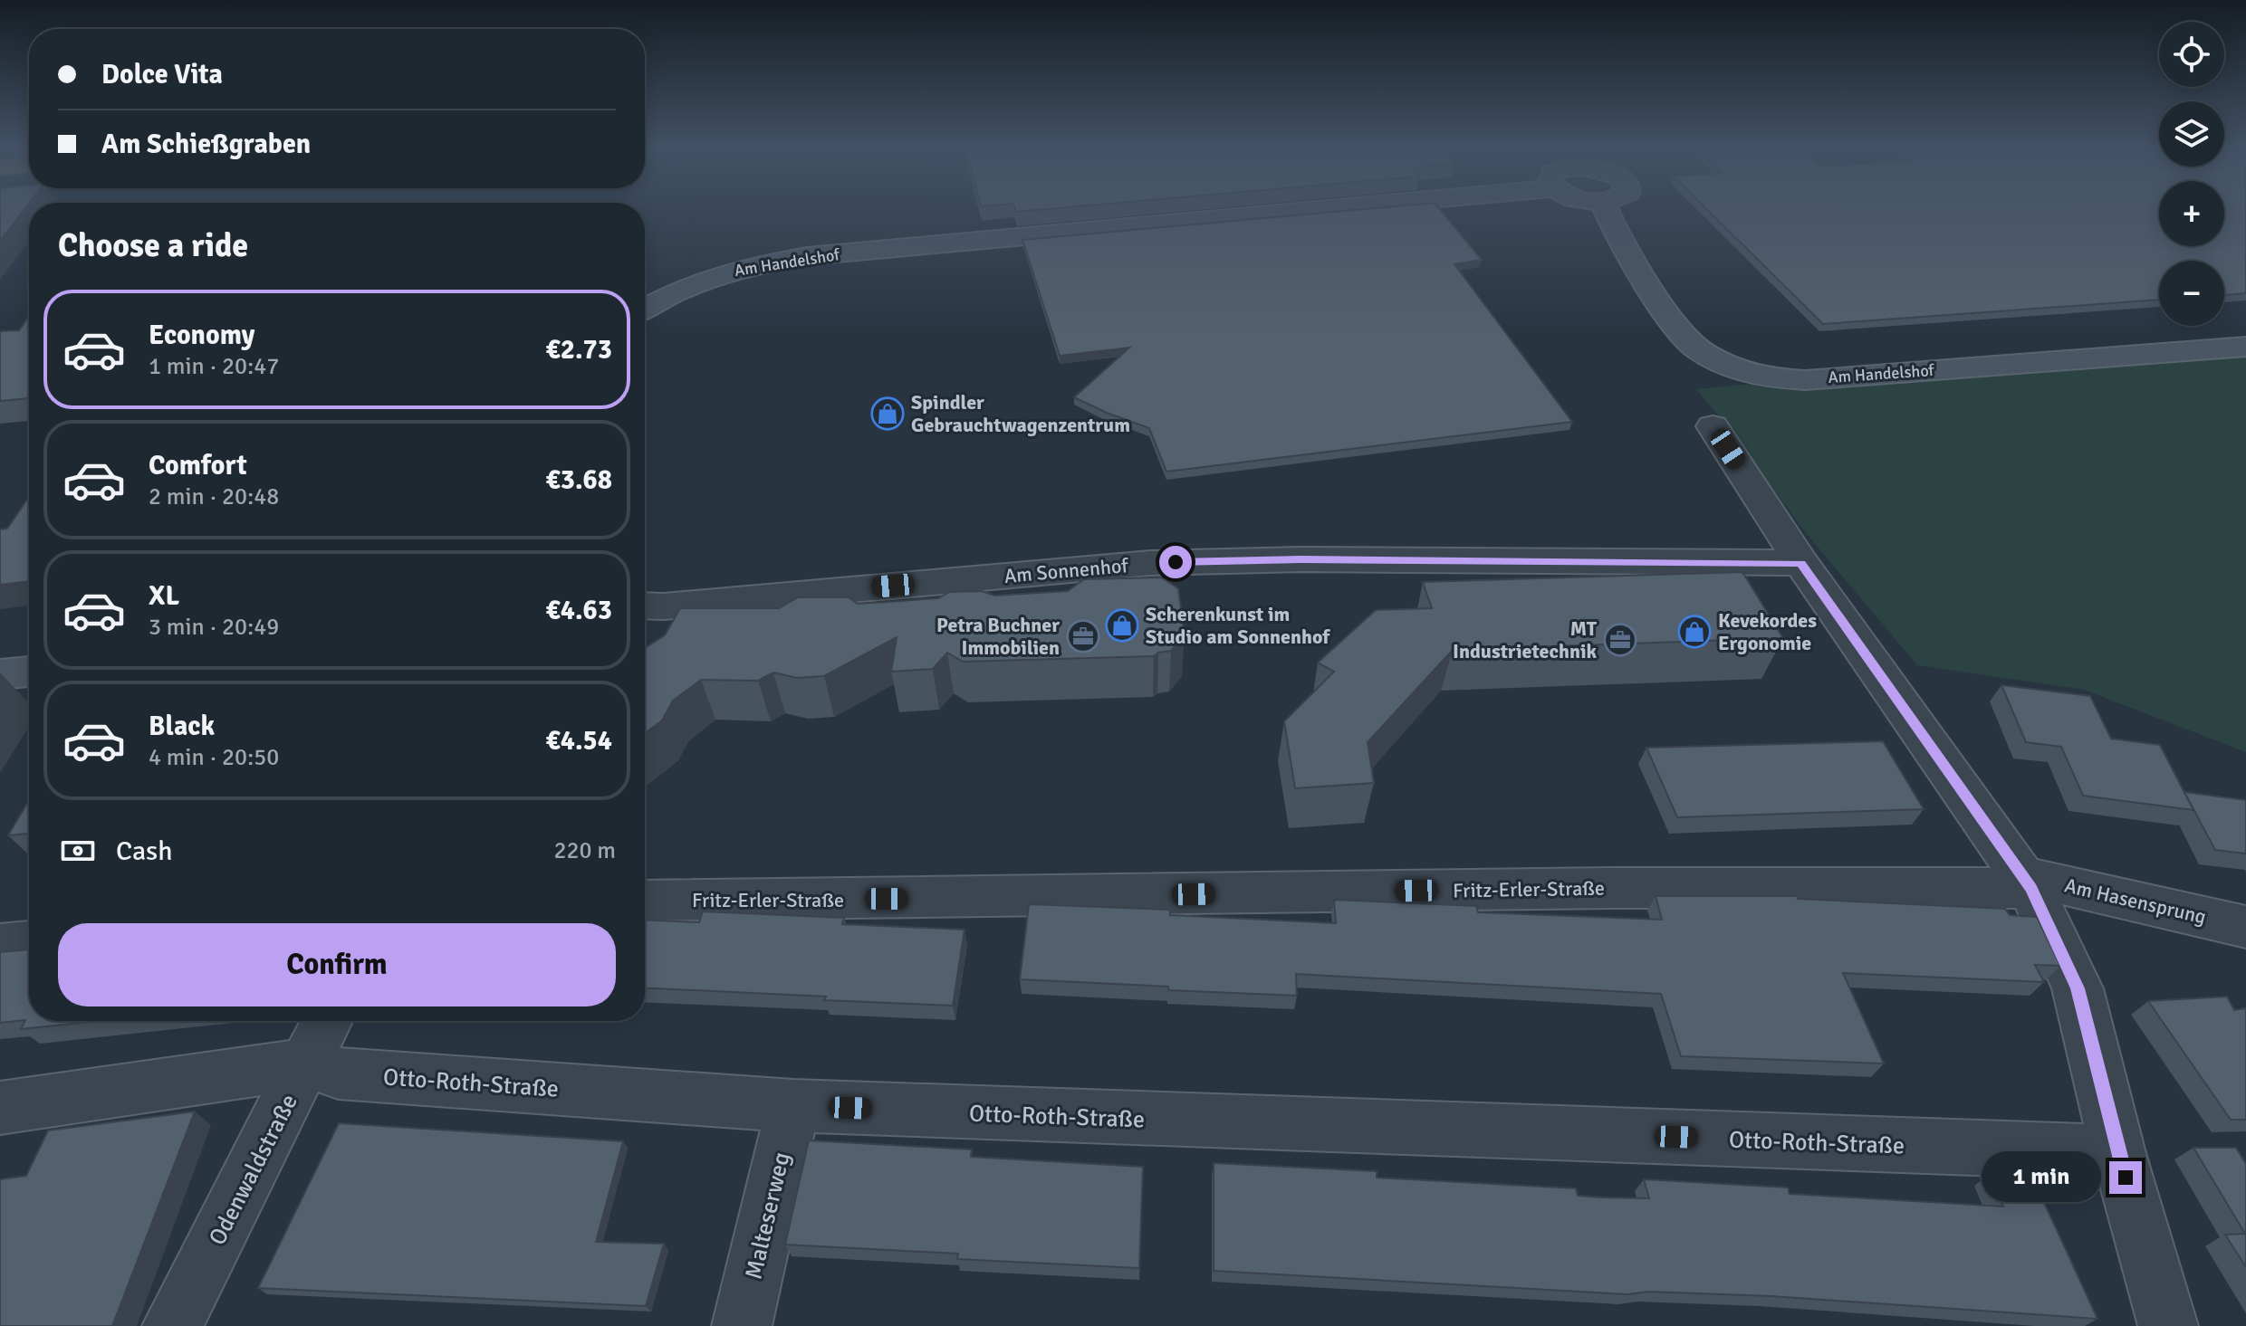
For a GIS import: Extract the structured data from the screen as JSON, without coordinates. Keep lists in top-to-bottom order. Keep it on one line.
{"streets":{"street":["Am Handelshof","Am Sonnenhof","Fritz-Erler-Straße","Am Hasensprung","Otto-Roth-Straße","Odenwaldstraße","Malteserweg"]},"crossings":[["Fritz-Erler-Straße","Am Hasensprung"],["Otto-Roth-Straße","Odenwaldstraße"],["Otto-Roth-Straße","Malteserweg"]],"places":{"shop":["Spindler Gebrauchtwagenzentrum","Scherenkunst im Studio am Sonnenhof","Kevekordes Ergonomie"],"office":["Petra Buchner Immobilien","MT Industrietechnik"]},"page":{"map_buttons":["+","−"],"banner":["Dolce Vita","Am Schießgraben"],"heading":"Choose a ride","list":[{"name":"Economy","note":"1 min · 20:47","value":"€2.73"},{"name":"Comfort","note":"2 min · 20:48","value":"€3.68"},{"name":"XL","note":"3 min · 20:49","value":"€4.63"},{"name":"Black","note":"4 min · 20:50","value":"€4.54"}],"pay":["Cash","220 m"],"buttons":"Confirm","bubble":"1 min"}}
